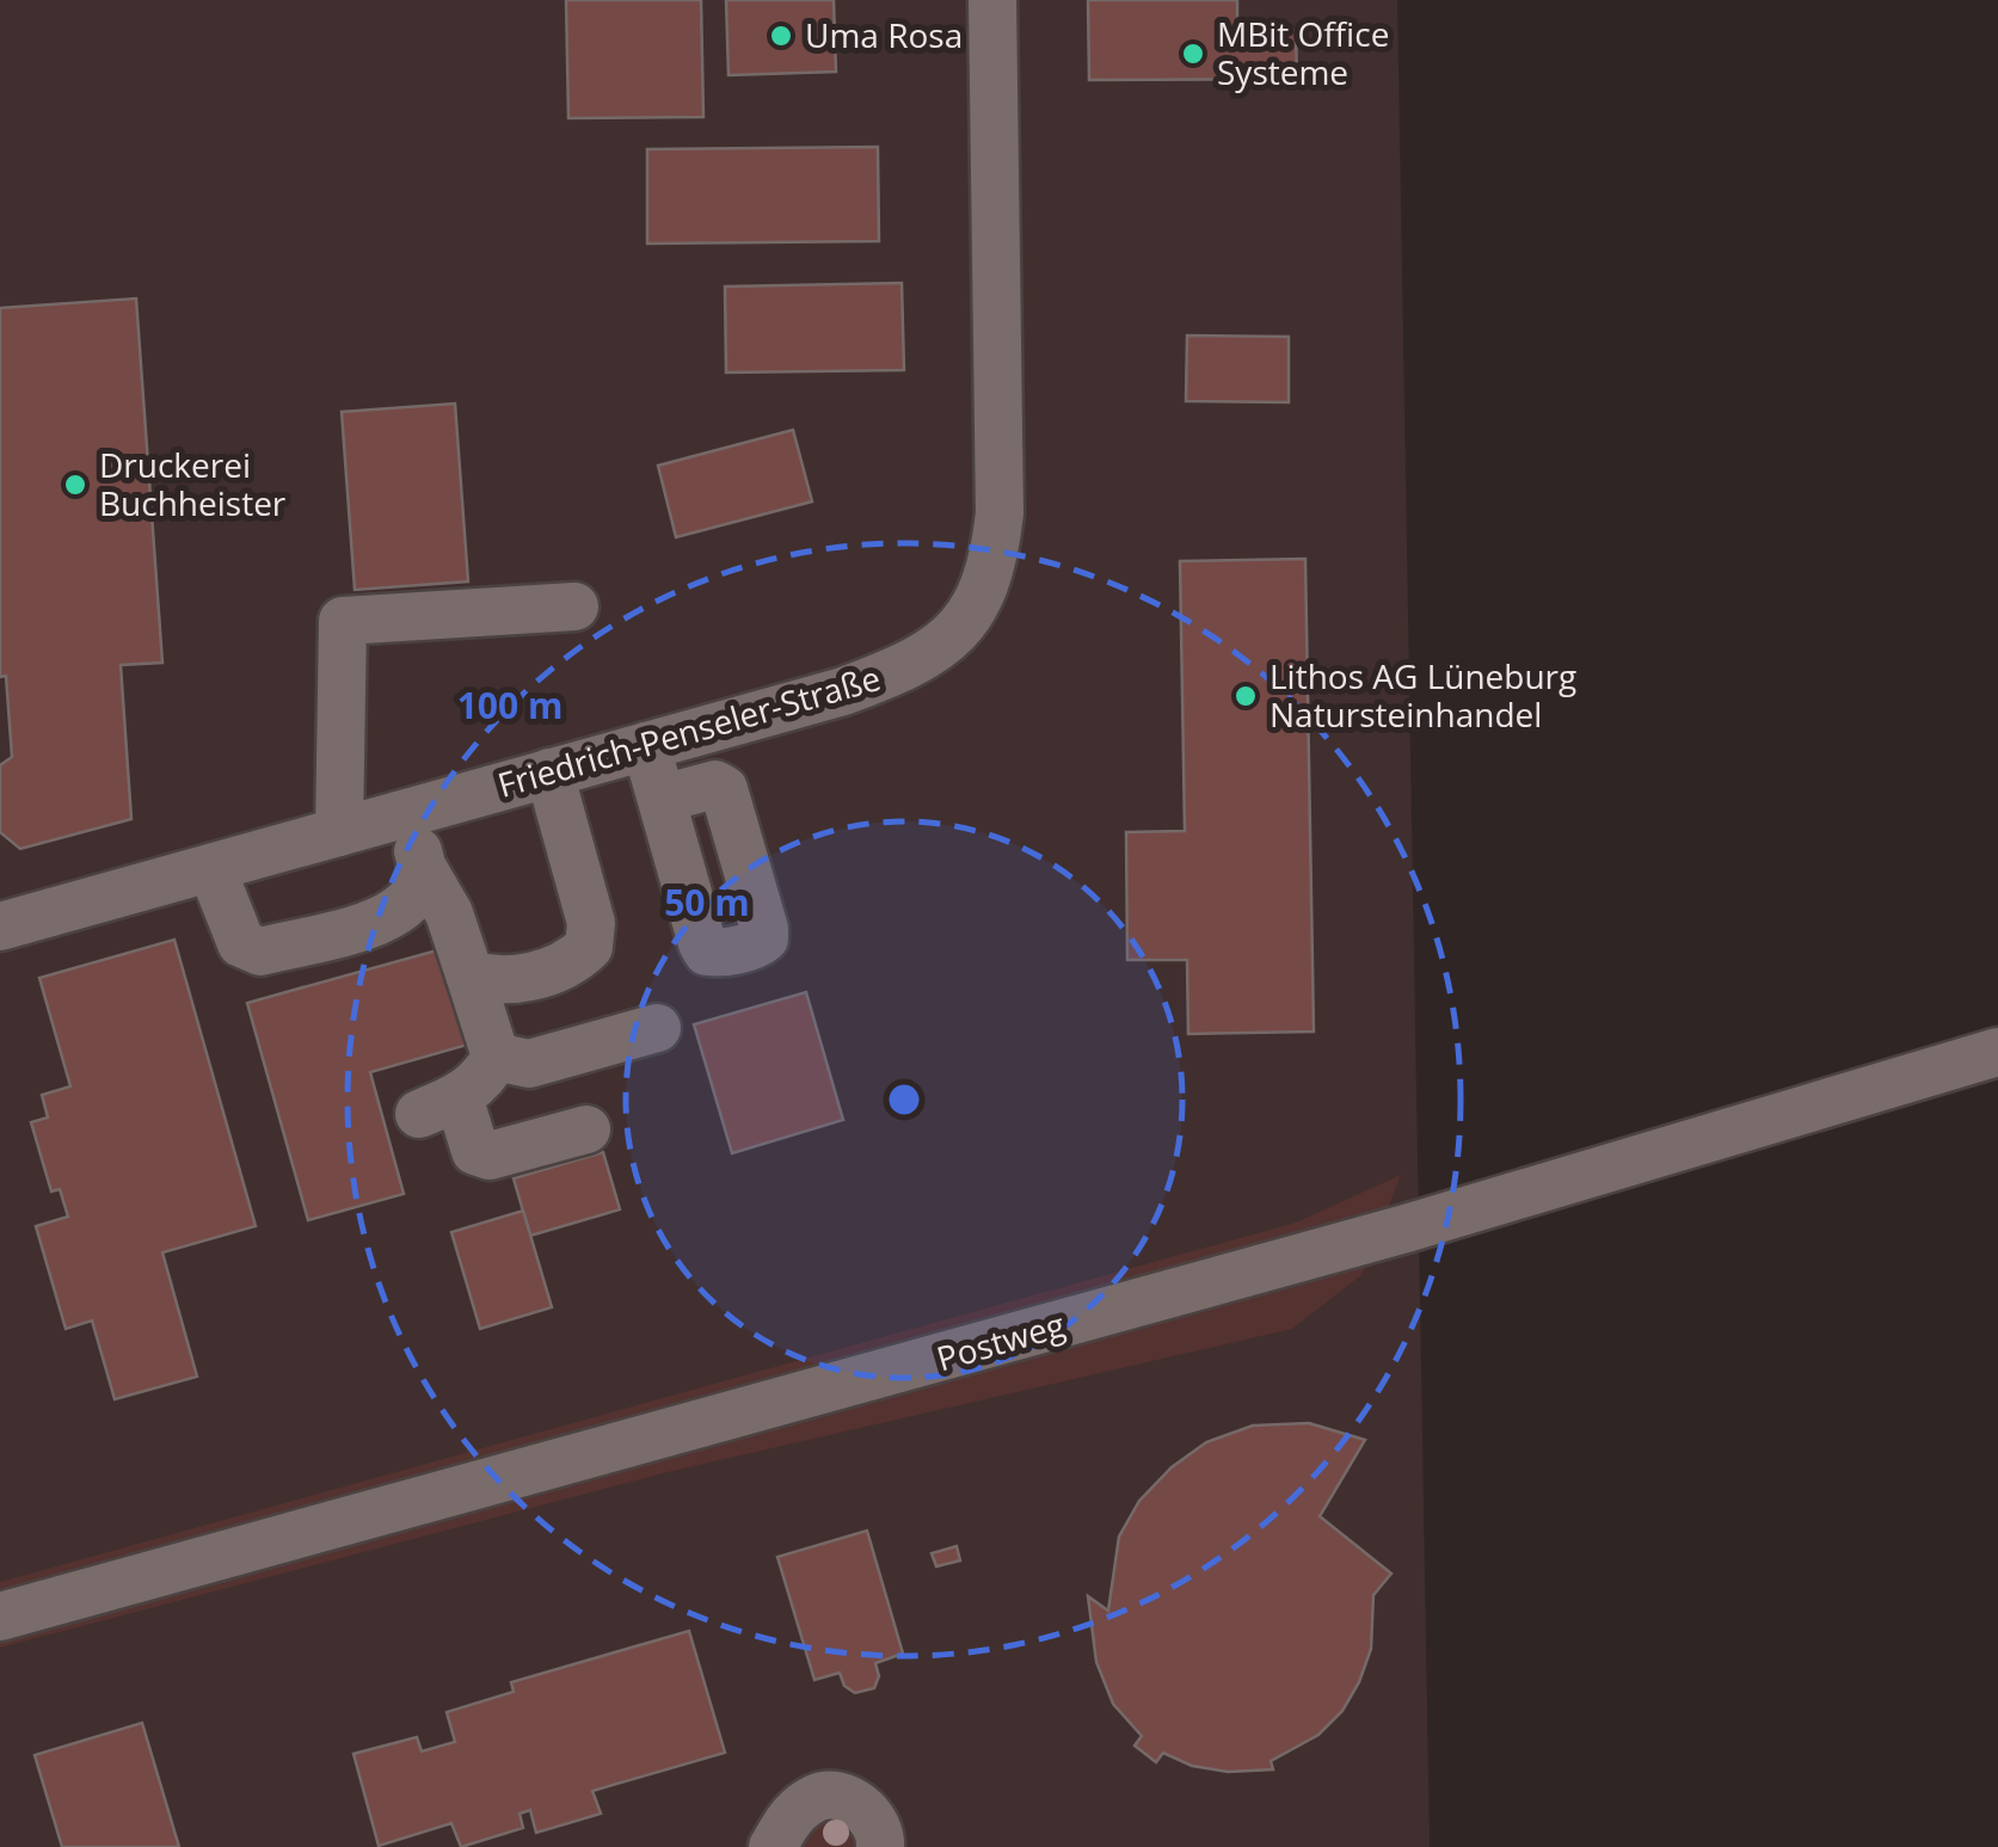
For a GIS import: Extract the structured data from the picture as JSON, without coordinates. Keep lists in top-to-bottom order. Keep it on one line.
{"streets":{"street":["Friedrich-Penseler-Straße","Postweg"]},"places":["Uma Rosa","MBit Office Systeme","Druckerei Buchheister","Lithos AG Lüneburg Natursteinhandel"],"rings":["100 m","50 m"]}
